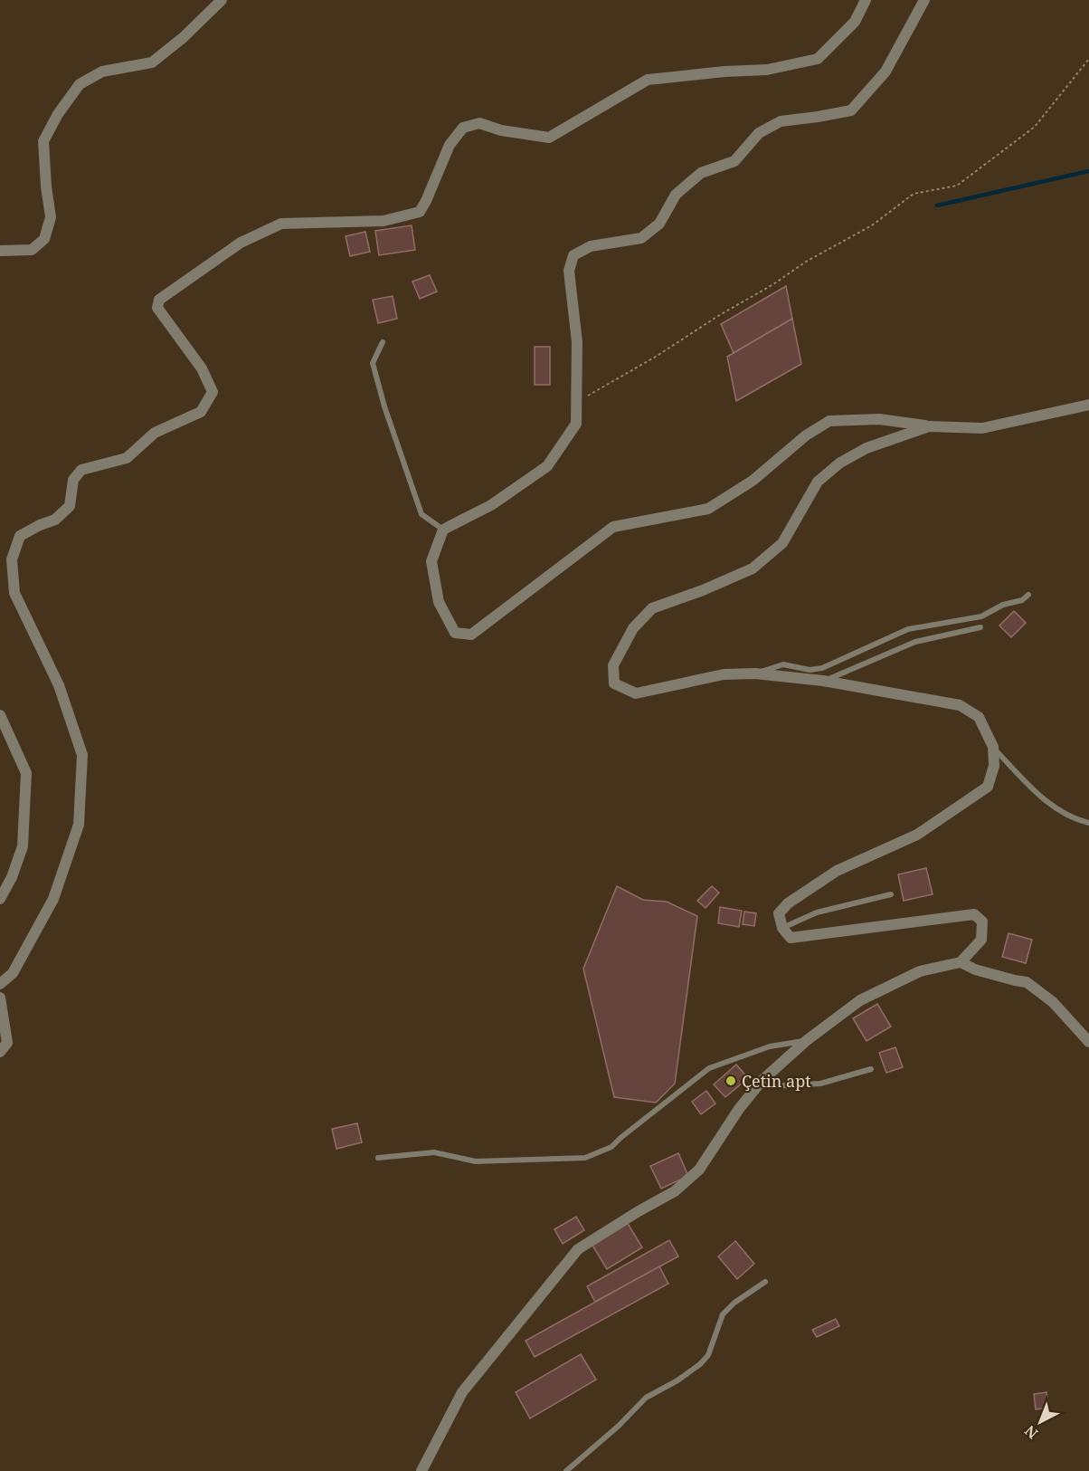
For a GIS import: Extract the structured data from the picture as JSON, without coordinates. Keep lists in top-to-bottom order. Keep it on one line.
{"places":["Çetin apt"],"north":"bottom left"}
